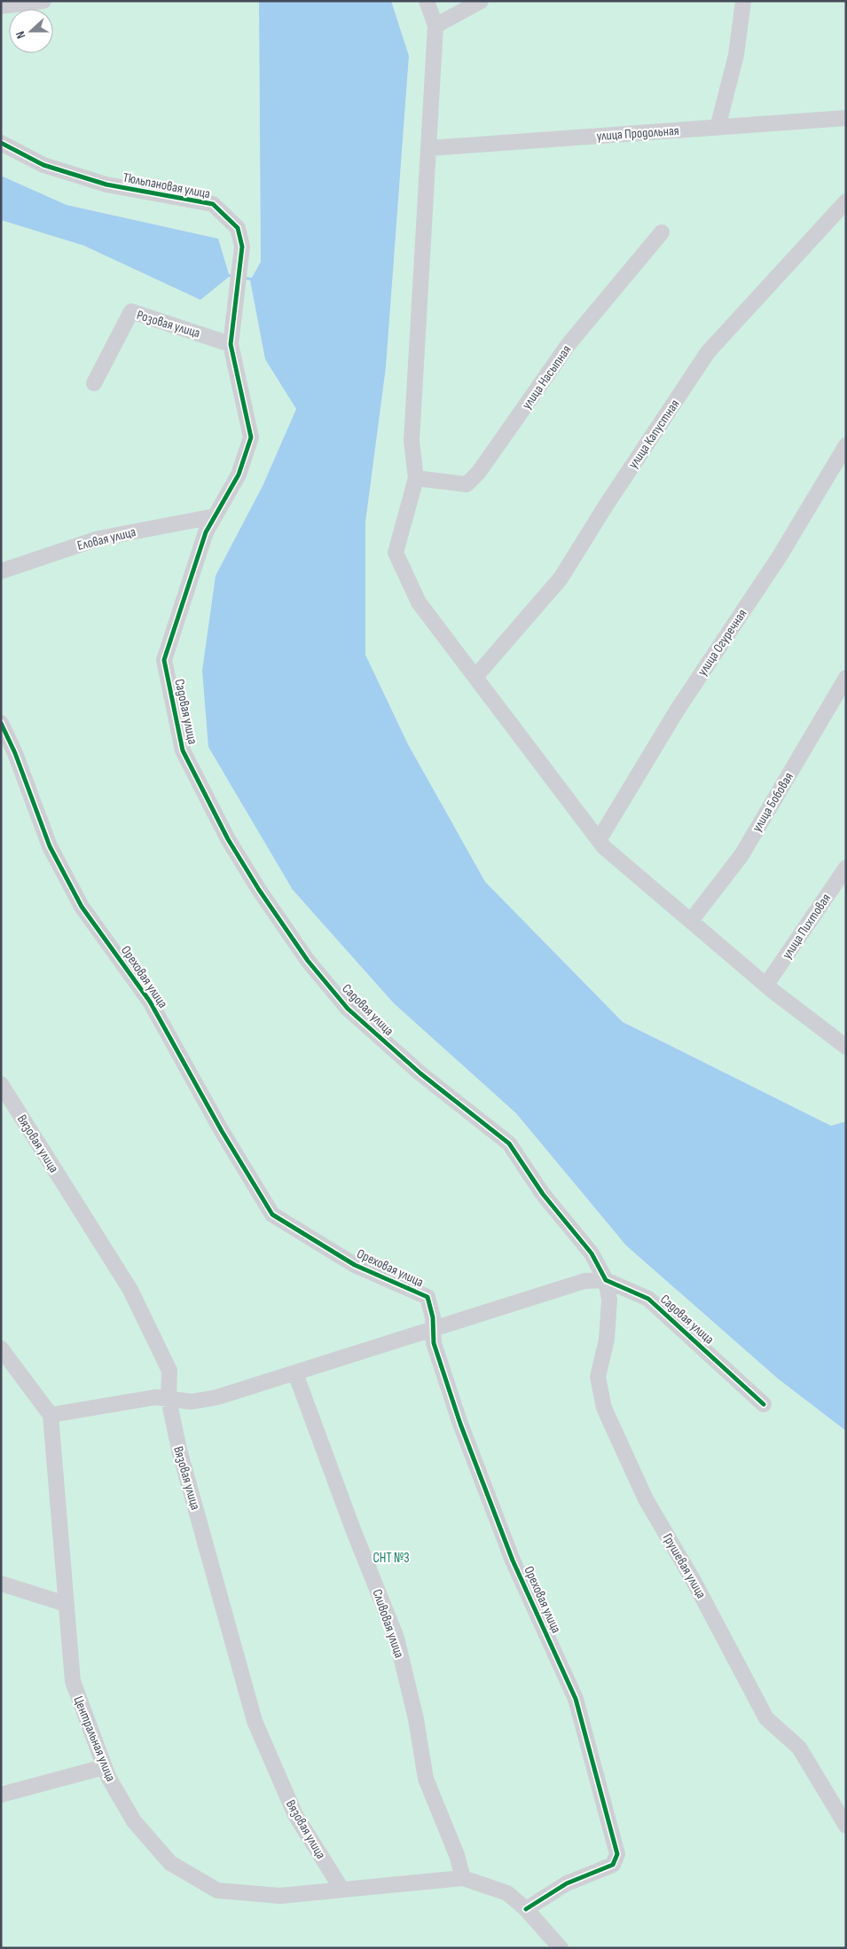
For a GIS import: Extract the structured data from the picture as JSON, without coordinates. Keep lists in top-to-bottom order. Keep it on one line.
{"streets":{"street":["улица Продольная","Тюльпановая улица","Розовая улица","улица Насыпная","улица Капустная","Еловая улица","улица Огуречная","Садовая улица","улица Бобовая","улица Пихтовая","Ореховая улица","Вязовая улица","Грушевая улица","Сливовая улица","Центральная улица"]},"crossings":[["Тюльпановая улица","Розовая улица"],["Тюльпановая улица","Еловая улица"],["Тюльпановая улица","Садовая улица"],["Еловая улица","Садовая улица"],["Садовая улица","Грушевая улица"],["Ореховая улица","Центральная улица"],["Вязовая улица","Центральная улица"],["Сливовая улица","Центральная улица"]],"parks":["СНТ №3"],"north":"left"}
